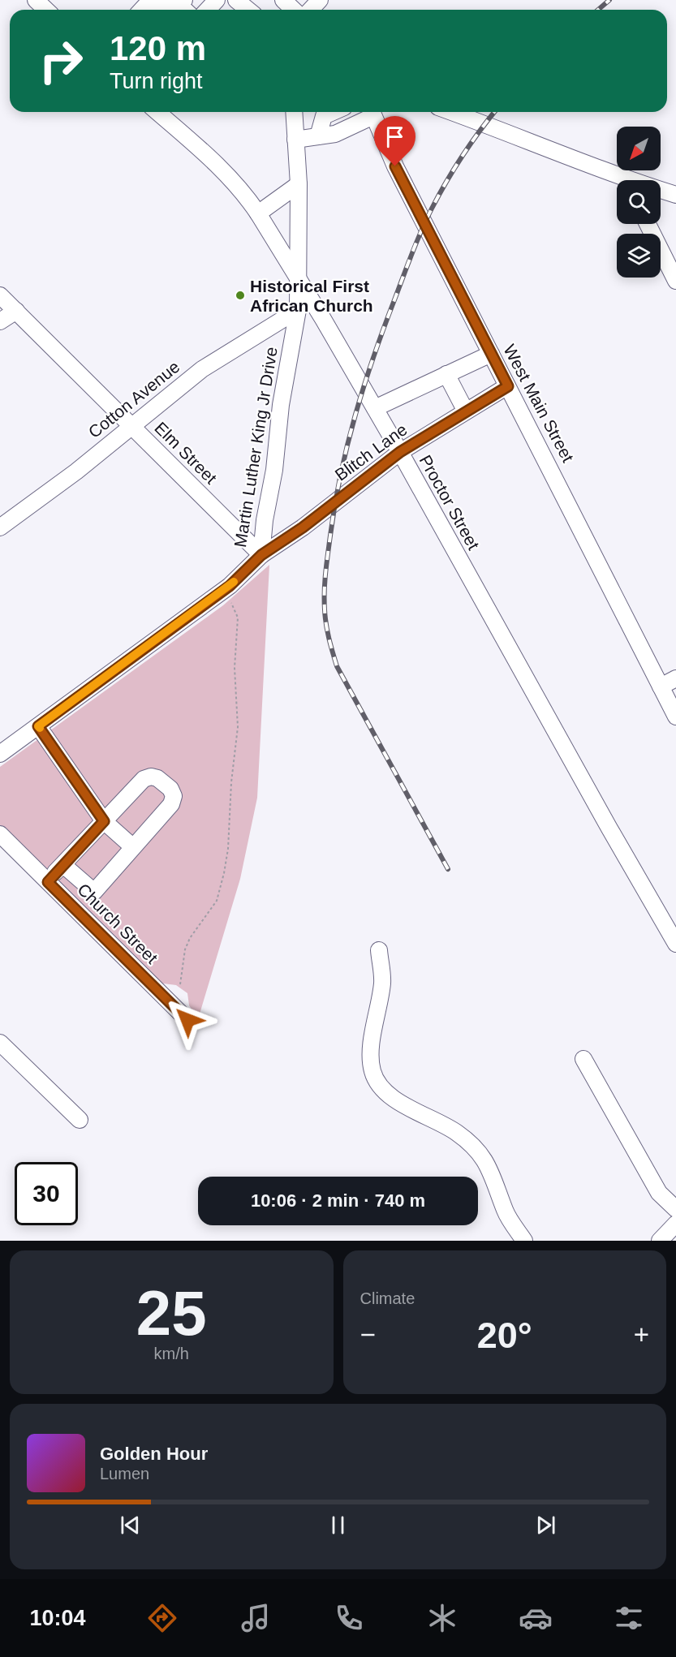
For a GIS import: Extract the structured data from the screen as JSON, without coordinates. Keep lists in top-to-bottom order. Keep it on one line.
{"streets":{"street":["Cotton Avenue","West Main Street","Martin Luther King Jr Drive","Blitch Lane","Elm Street","Proctor Street","Church Street"]},"crossings":[["Cotton Avenue","Martin Luther King Jr Drive"],["Cotton Avenue","Elm Street"],["West Main Street","Blitch Lane"],["Martin Luther King Jr Drive","Blitch Lane"],["Martin Luther King Jr Drive","Elm Street"],["Martin Luther King Jr Drive","Proctor Street"],["Blitch Lane","Elm Street"],["Blitch Lane","Proctor Street"]],"places":["Historical First African Church"],"north":"bottom left","page":{"turn":["120 m","Turn right"],"limit":"30","trip":"10:06 · 2 min · 740 m","tile":[["25","km/h"],"Climate"],"heat":["−","20°","+"],"song":["Golden Hour","Lumen"],"tabs":"10:04"}}
